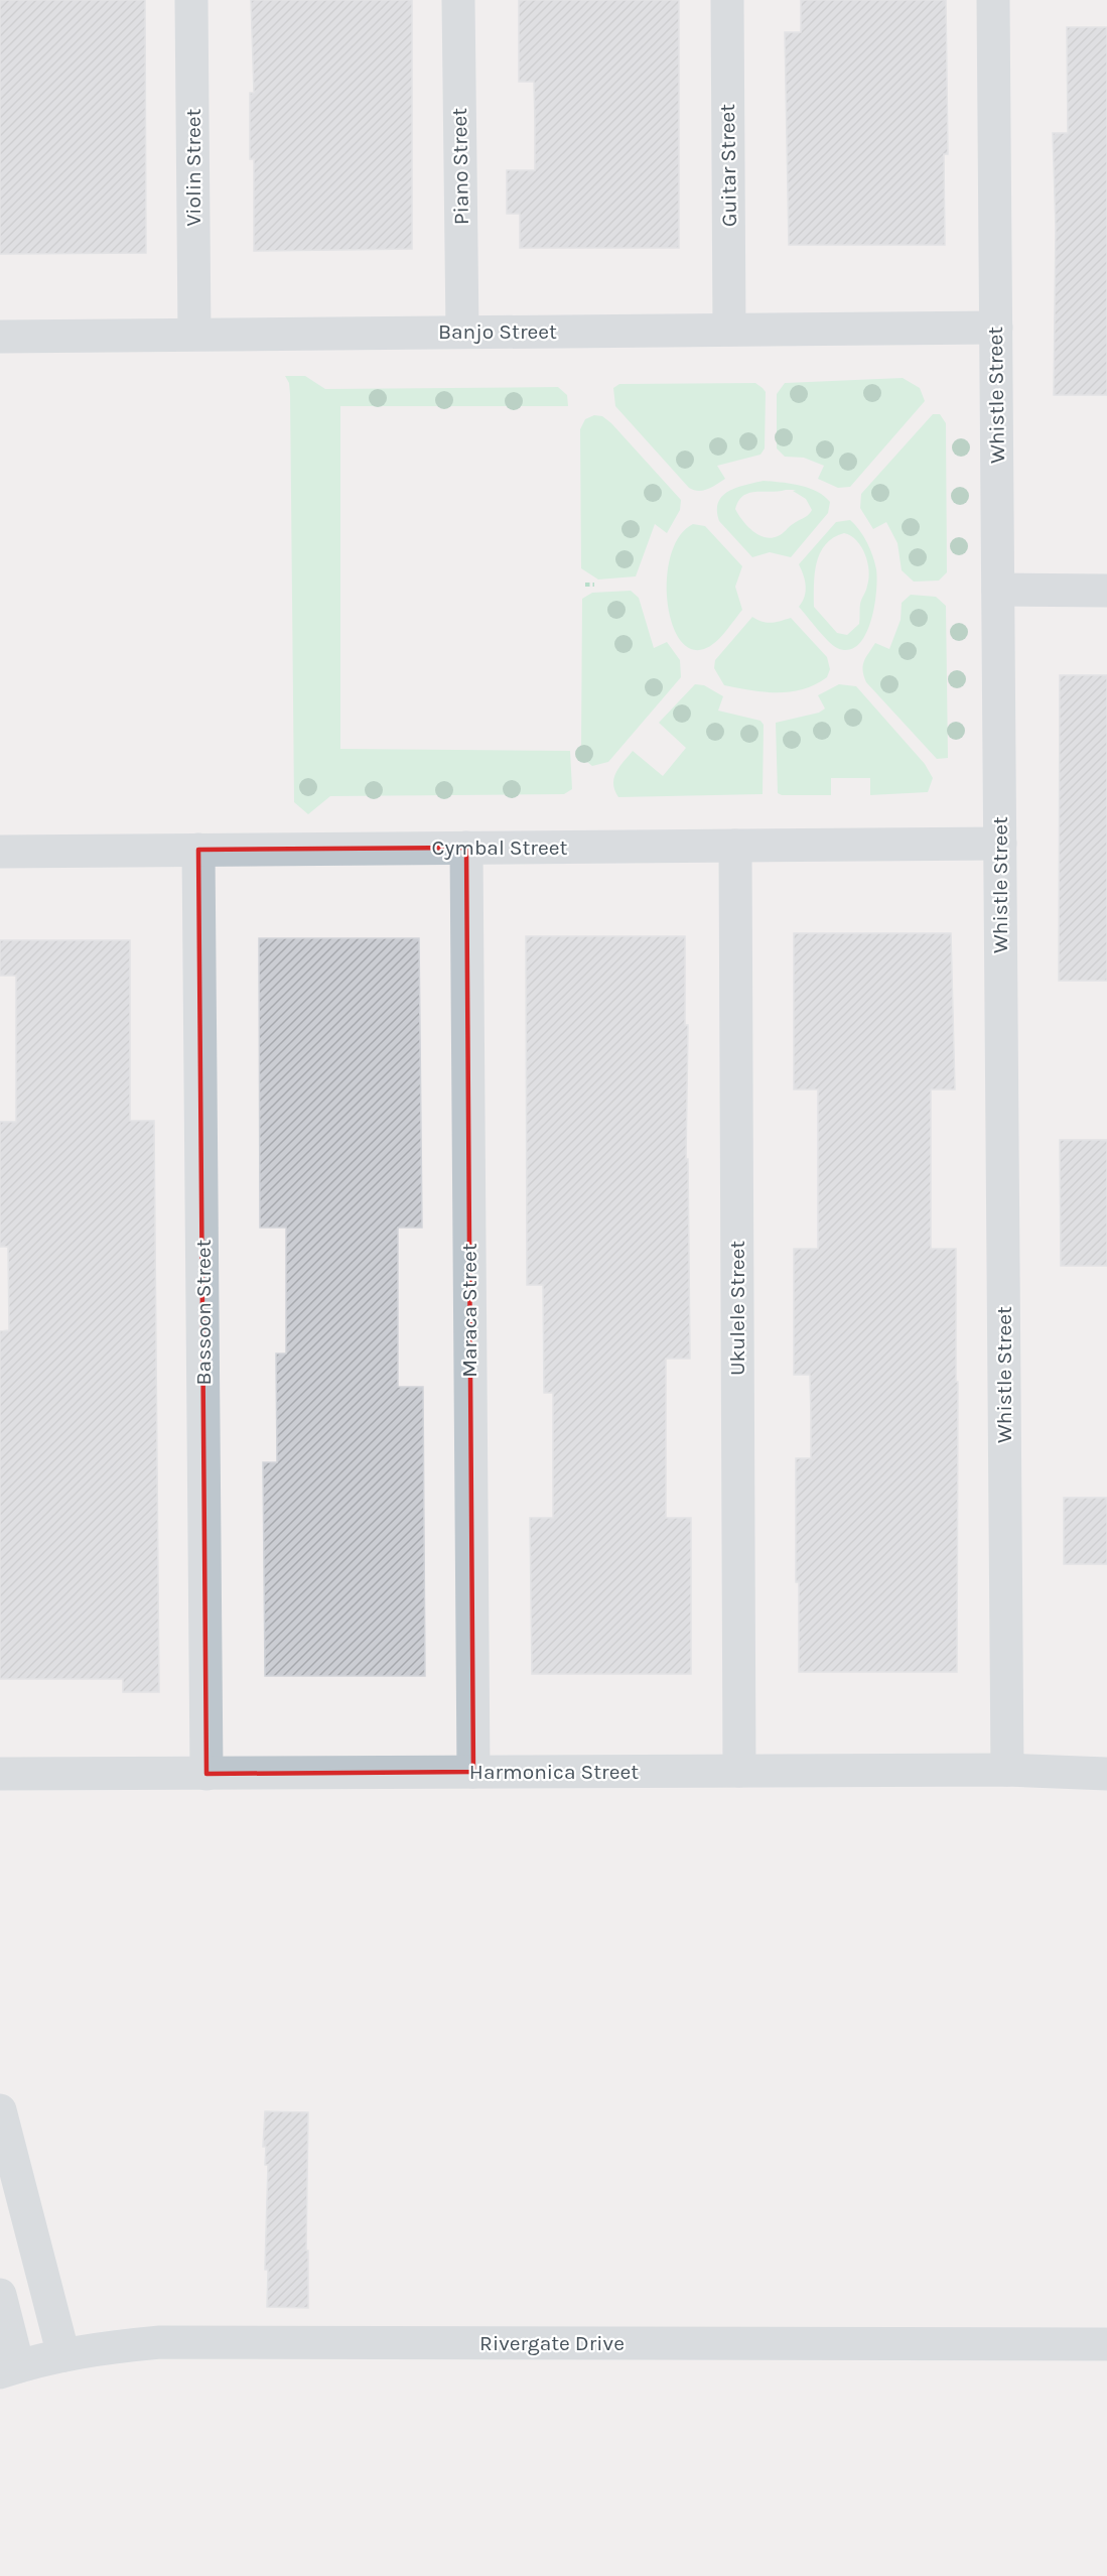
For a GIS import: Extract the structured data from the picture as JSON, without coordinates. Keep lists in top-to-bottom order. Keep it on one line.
{"streets":{"street":["Guitar Street","Piano Street","Violin Street","Banjo Street","Whistle Street","Cymbal Street","Ukulele Street","Maraca Street","Bassoon Street","Harmonica Street","Rivergate Drive"]},"crossings":[["Guitar Street","Banjo Street"],["Piano Street","Banjo Street"],["Violin Street","Banjo Street"],["Banjo Street","Whistle Street"],["Whistle Street","Cymbal Street"],["Whistle Street","Harmonica Street"],["Cymbal Street","Ukulele Street"],["Cymbal Street","Maraca Street"],["Cymbal Street","Bassoon Street"],["Ukulele Street","Harmonica Street"],["Maraca Street","Harmonica Street"],["Bassoon Street","Harmonica Street"]]}
